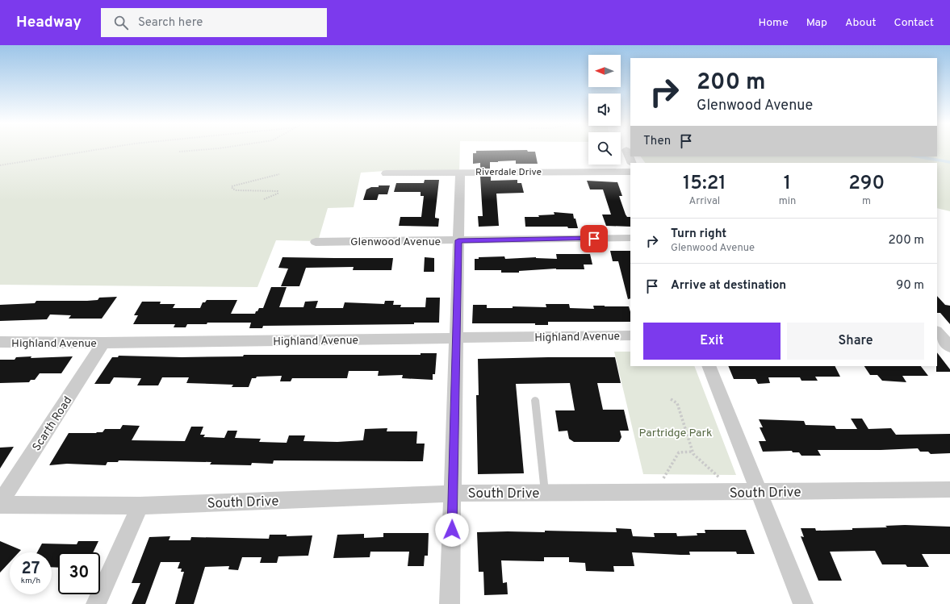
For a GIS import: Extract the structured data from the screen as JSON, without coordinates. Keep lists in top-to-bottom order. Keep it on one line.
{"streets":{"street":["Riverdale Drive","Glenwood Avenue","Highland Avenue","Scarth Road","South Drive"]},"crossings":[["Highland Avenue","Scarth Road"],["Scarth Road","South Drive"]],"parks":["Partridge Park"],"north":"left","page":{"header":"Headway","search":"Search here","nav":["Home","Map","About","Contact"],"turn":["200 m","Glenwood Avenue"],"then":"Then","eta":["15:21","Arrival","1","min","290","m"],"list":[{"name":"Turn right","note":"Glenwood Avenue","value":"200 m"},{"name":"Arrive at destination","value":"90 m"}],"buttons":["Exit","Share"],"speed":"27 km/h","limit":"30"}}
